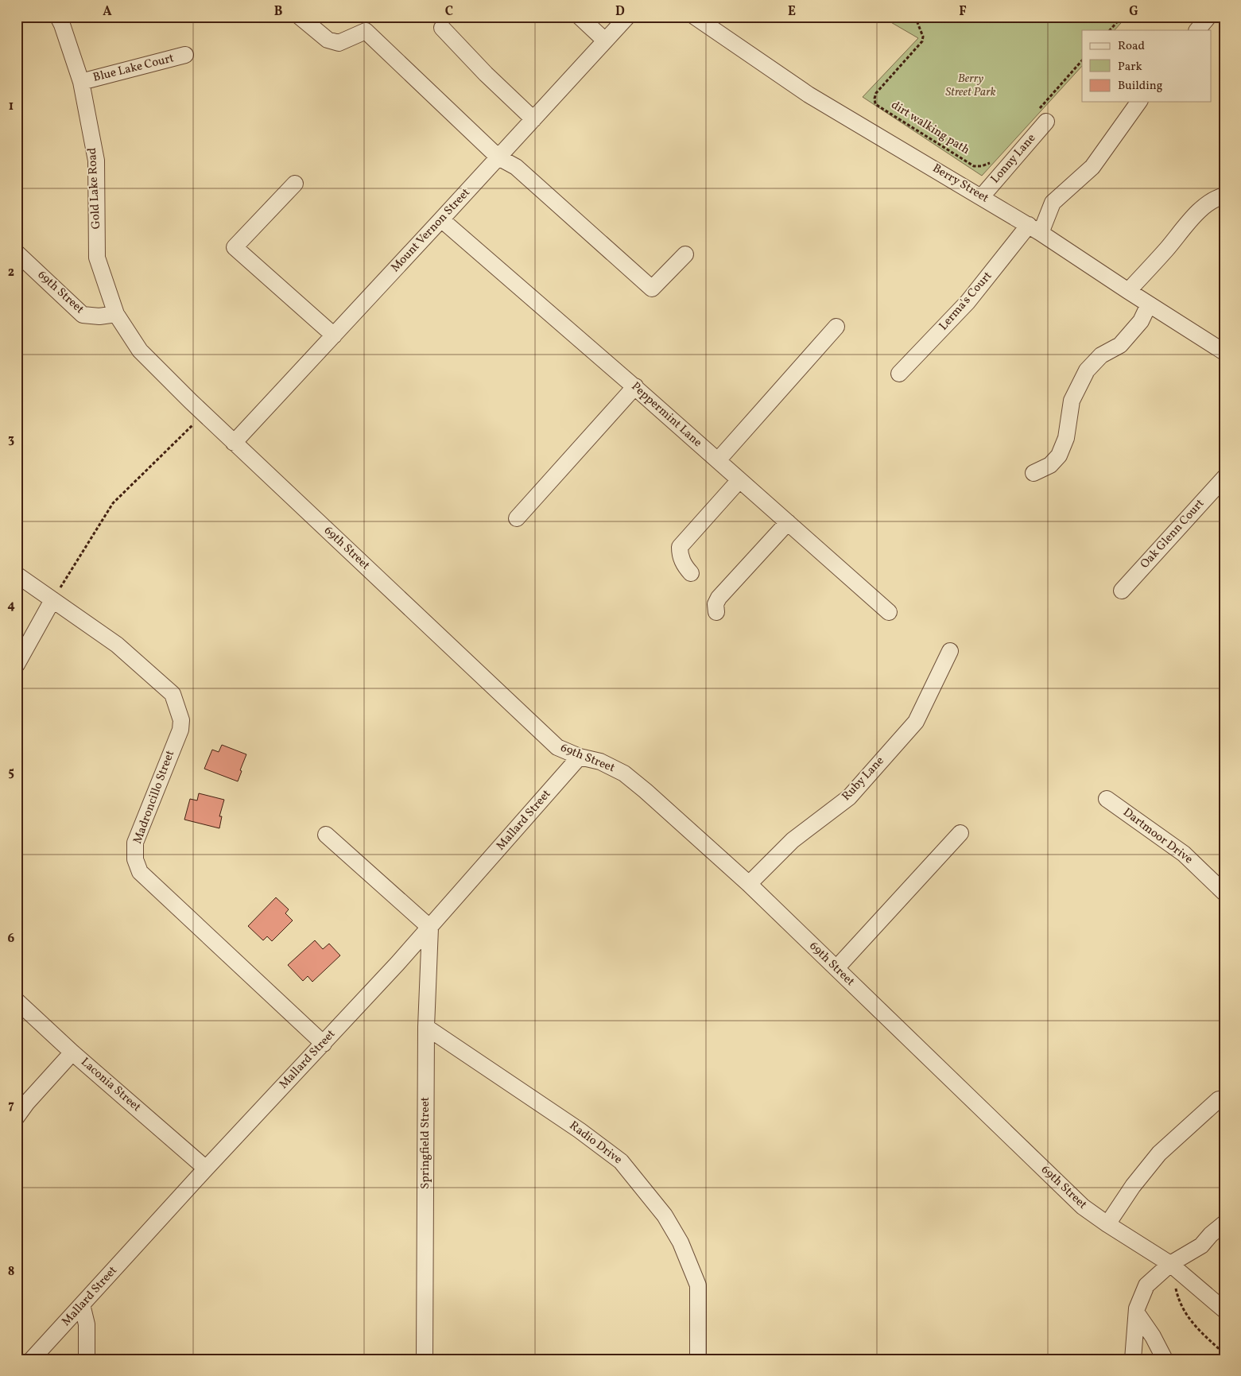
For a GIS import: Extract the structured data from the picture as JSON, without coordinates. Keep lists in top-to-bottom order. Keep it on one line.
{"streets":{"street":["Blue Lake Court","Lonny Lane","Berry Street","Gold Lake Road","Mount Vernon Street","69th Street","Lerma's Court","Peppermint Lane","Oak Glenn Court","Ruby Lane","Madroncillo Street","Mallard Street","Dartmoor Drive","Laconia Street","Springfield Street","Radio Drive"],"path":["dirt walking path"]},"crossings":[["Blue Lake Court","Gold Lake Road"],["Lonny Lane","Berry Street"],["Berry Street","Lerma's Court"],["Gold Lake Road","69th Street"],["Mount Vernon Street","69th Street"],["Mount Vernon Street","Peppermint Lane"],["69th Street","Ruby Lane"],["69th Street","Mallard Street"],["Madroncillo Street","Mallard Street"],["Mallard Street","Laconia Street"],["Mallard Street","Springfield Street"],["Springfield Street","Radio Drive"]],"parks":["Berry Street Park"],"legend":["Road","Park","Building"],"grid":{"columns":["A","B","C","D","E","F","G"],"rows":["1","2","3","4","5","6","7","8"]}}
